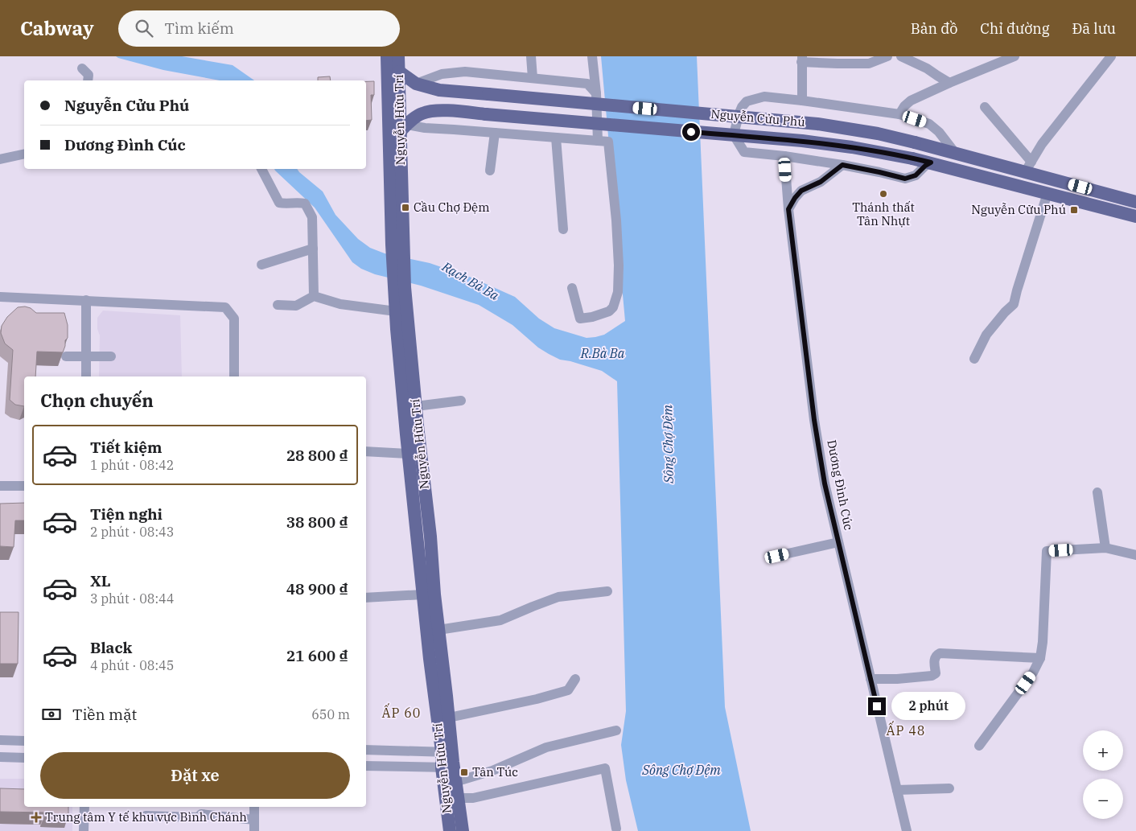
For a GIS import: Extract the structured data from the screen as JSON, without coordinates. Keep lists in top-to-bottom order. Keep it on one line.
{"streets":{"main road":["Nguyễn Cửu Phú","Nguyễn Hữu Trí"],"street":["Dương Đình Cúc"]},"crossings":[["Nguyễn Cửu Phú","Nguyễn Hữu Trí"]],"districts":["ẤP 60","ẤP 48"],"water":["Rạch Bà Ba","R.Bà Ba","Sông Chợ Đệm"],"places":{"other":["Thánh thất Tân Nhựt"],"transit":["Cầu Chợ Đệm","Nguyễn Cửu Phú","Tân Túc"],"health":["Trung tâm Y tế khu vực Bình Chánh"]},"page":{"header":"Cabway","search":"Tìm kiếm","nav":["Bản đồ","Chỉ đường","Đã lưu"],"banner":["Nguyễn Cửu Phú","Dương Đình Cúc"],"heading":"Chọn chuyến","list":[{"name":"Tiết kiệm","note":"1 phút · 08:42","value":"28 800 ₫"},{"name":"Tiện nghi","note":"2 phút · 08:43","value":"38 800 ₫"},{"name":"XL","note":"3 phút · 08:44","value":"48 900 ₫"},{"name":"Black","note":"4 phút · 08:45","value":"21 600 ₫"}],"bubble":"2 phút","pay":["Tiền mặt","650 m"],"map_buttons":["+","−"],"buttons":"Đặt xe"}}
